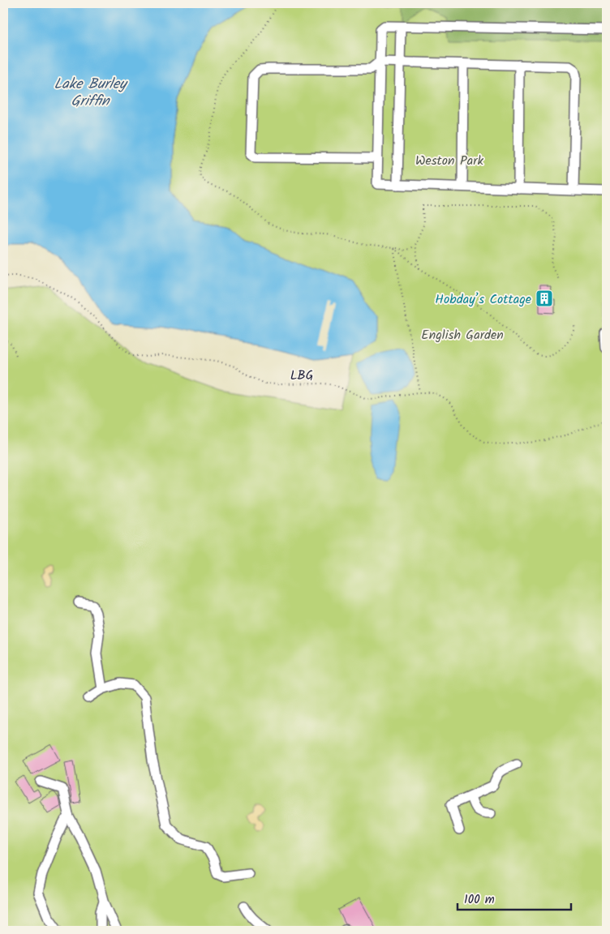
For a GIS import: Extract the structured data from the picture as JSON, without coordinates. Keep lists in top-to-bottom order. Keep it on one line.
{"streets":{"path":["LBG"]},"water":["Lake Burley Griffin"],"parks":["Weston Park","English Garden"],"places":{"building":["Hobday’s Cottage"]},"scale_bar":"100 m"}
